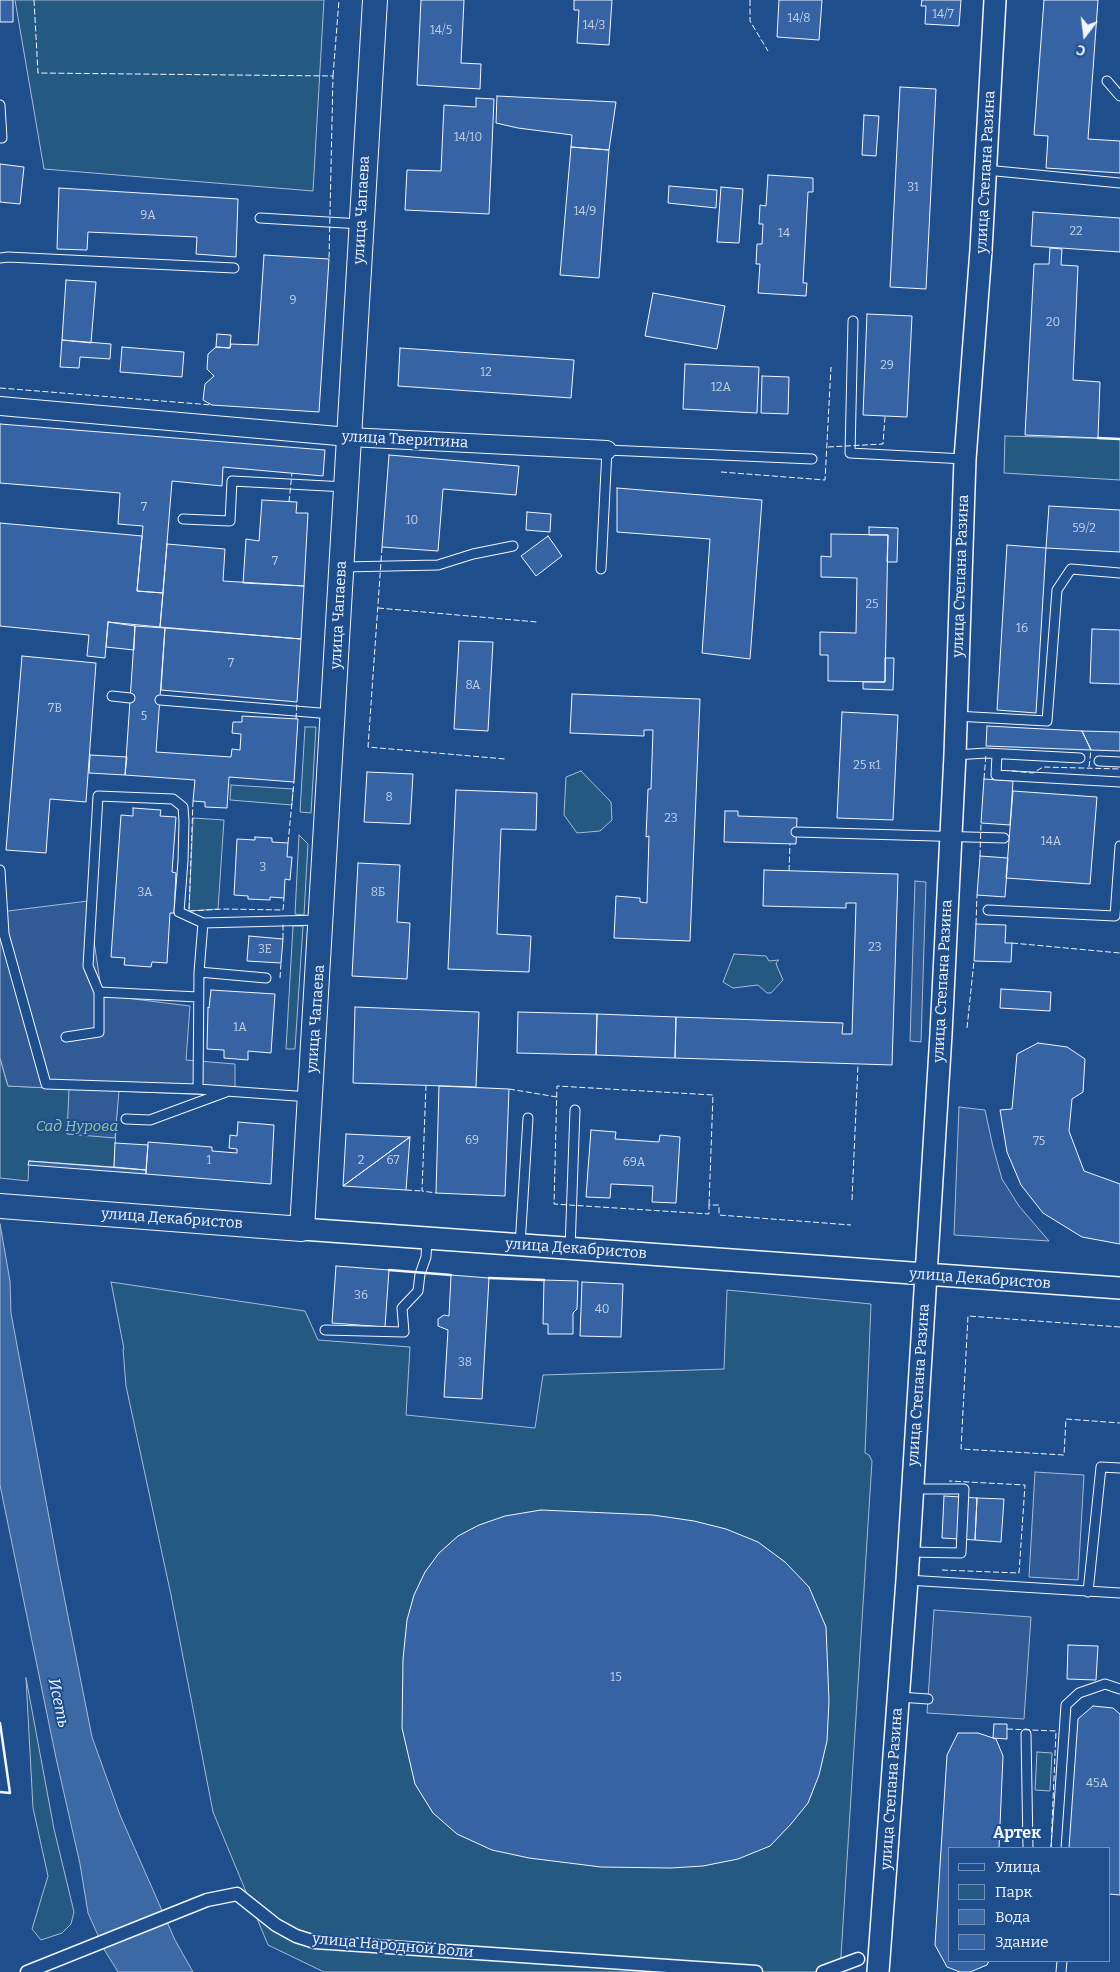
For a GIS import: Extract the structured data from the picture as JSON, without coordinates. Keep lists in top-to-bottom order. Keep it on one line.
{"streets":{"main road":["улица Чапаева","улица Декабристов"],"street":["улица Степана Разина","улица Тверитина","улица Народной Воли"]},"crossings":[["улица Степана Разина","улица Декабристов"],["улица Чапаева","улица Тверитина"],["улица Чапаева","улица Декабристов"]],"districts":["Артек"],"water":["Исеть"],"parks":["Сад Нурова"],"house_numbers":["14/7","14/8","14/3","14/5","14/10","31","14/9","9А","22","14","9","20","29","12","12А","7","10","59/2","7","25","16","7","8А","7В","5","25 к1","8","23","14А","3","3А","8Б","23","3Е","1А","69","75","1","2","67","69А","36","40","38","15","45А"],"legend":["Улица","Парк","Вода","Здание"],"north":"bottom"}
